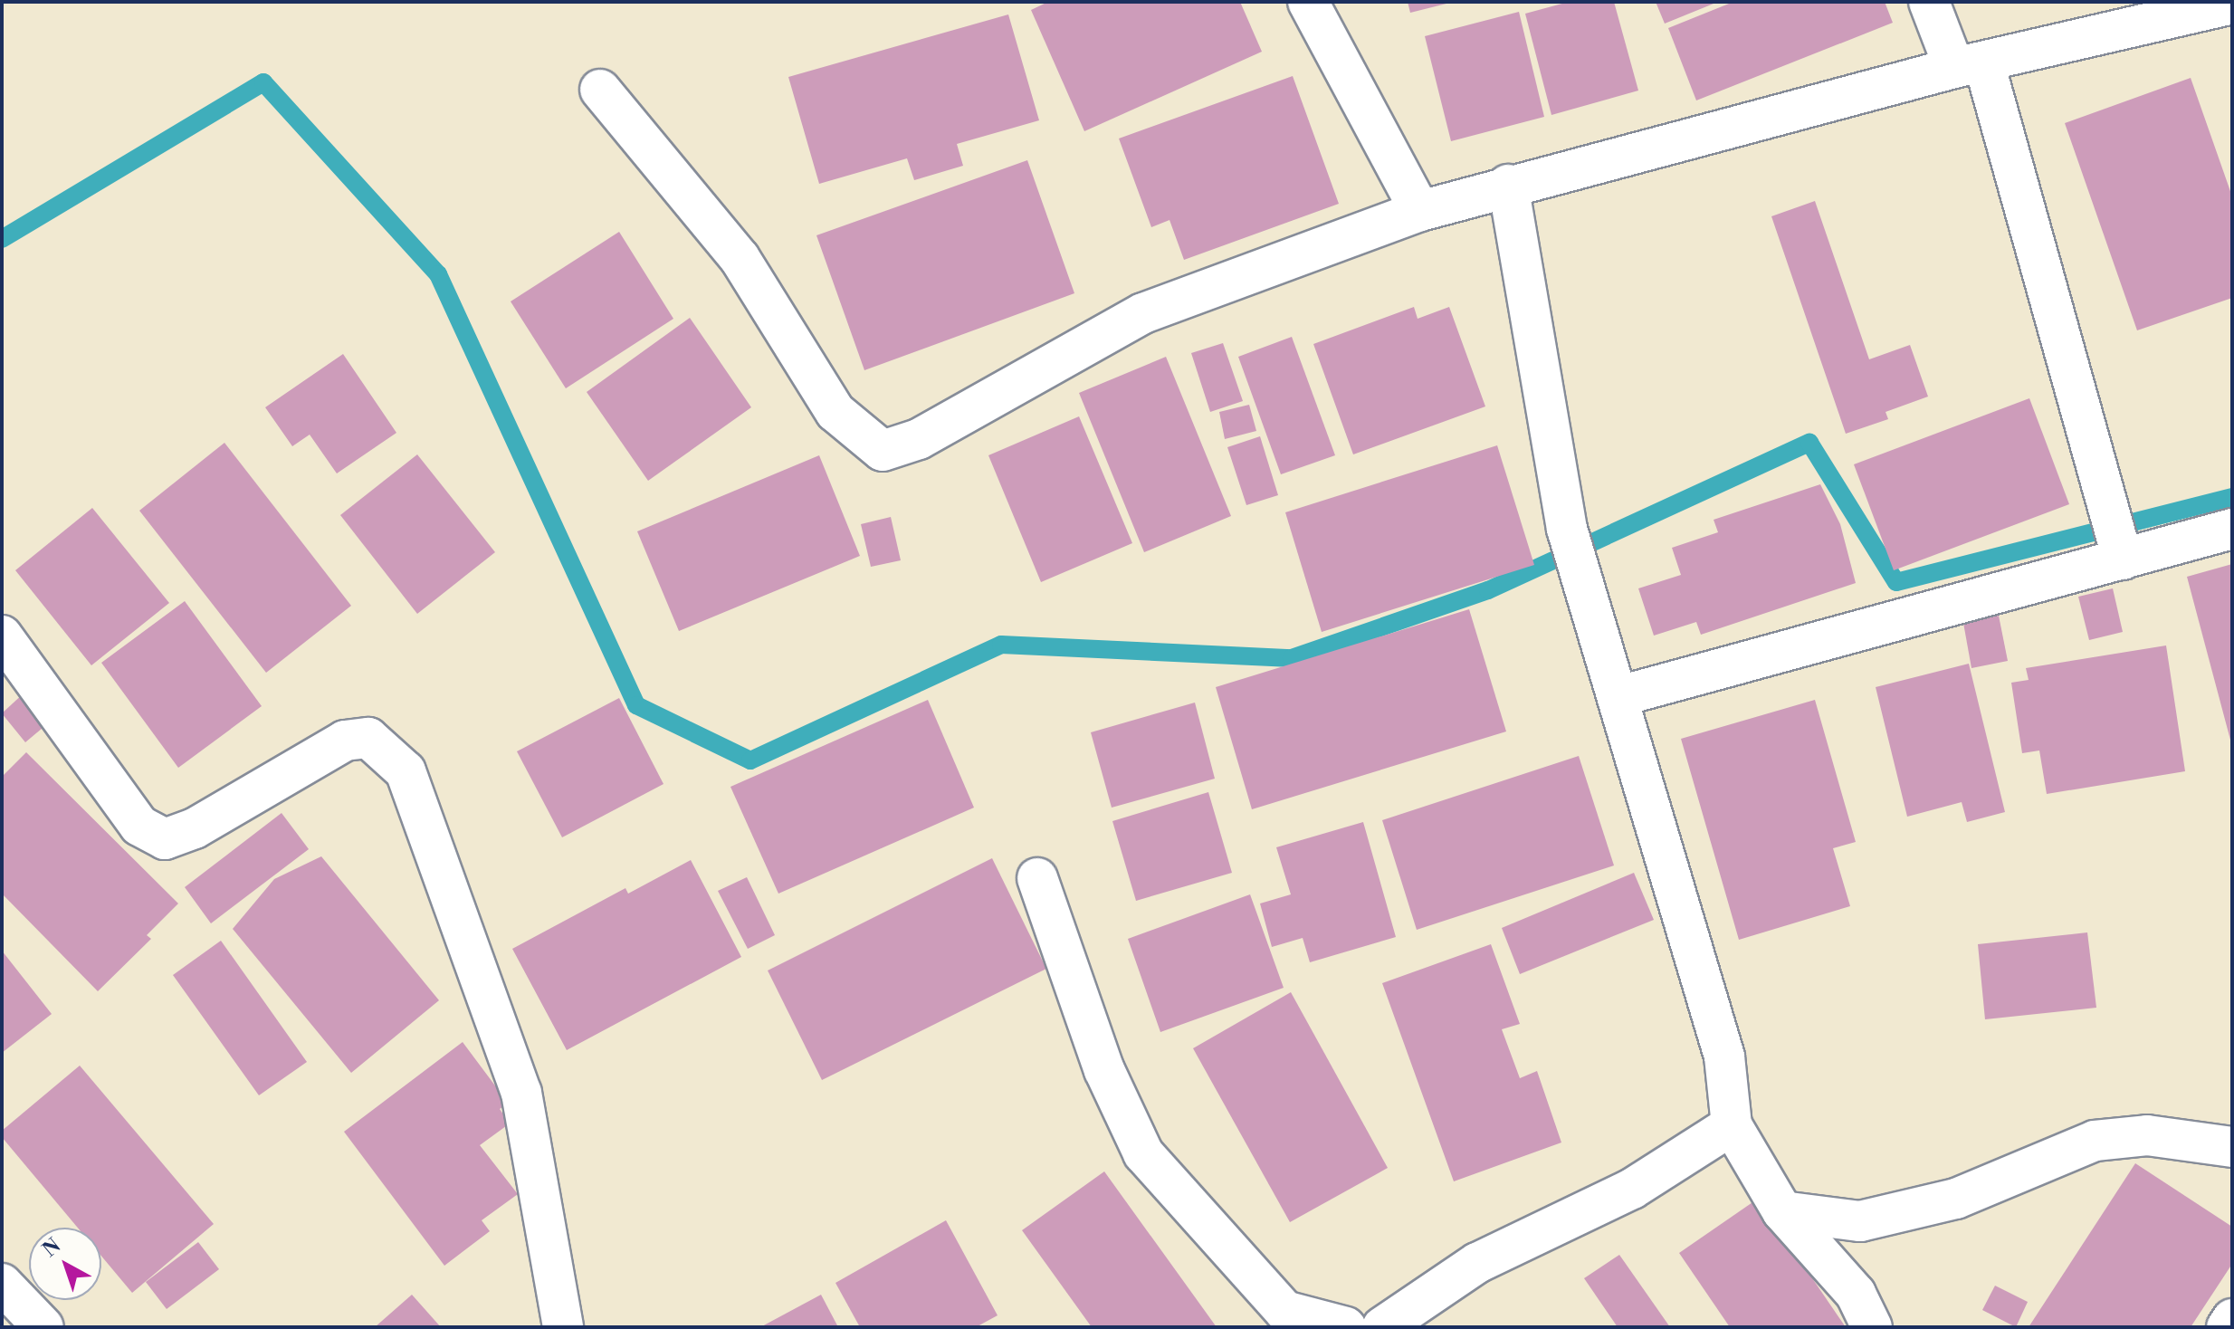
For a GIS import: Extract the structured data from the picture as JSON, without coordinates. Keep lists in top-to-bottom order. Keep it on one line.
{"north":"top left"}
